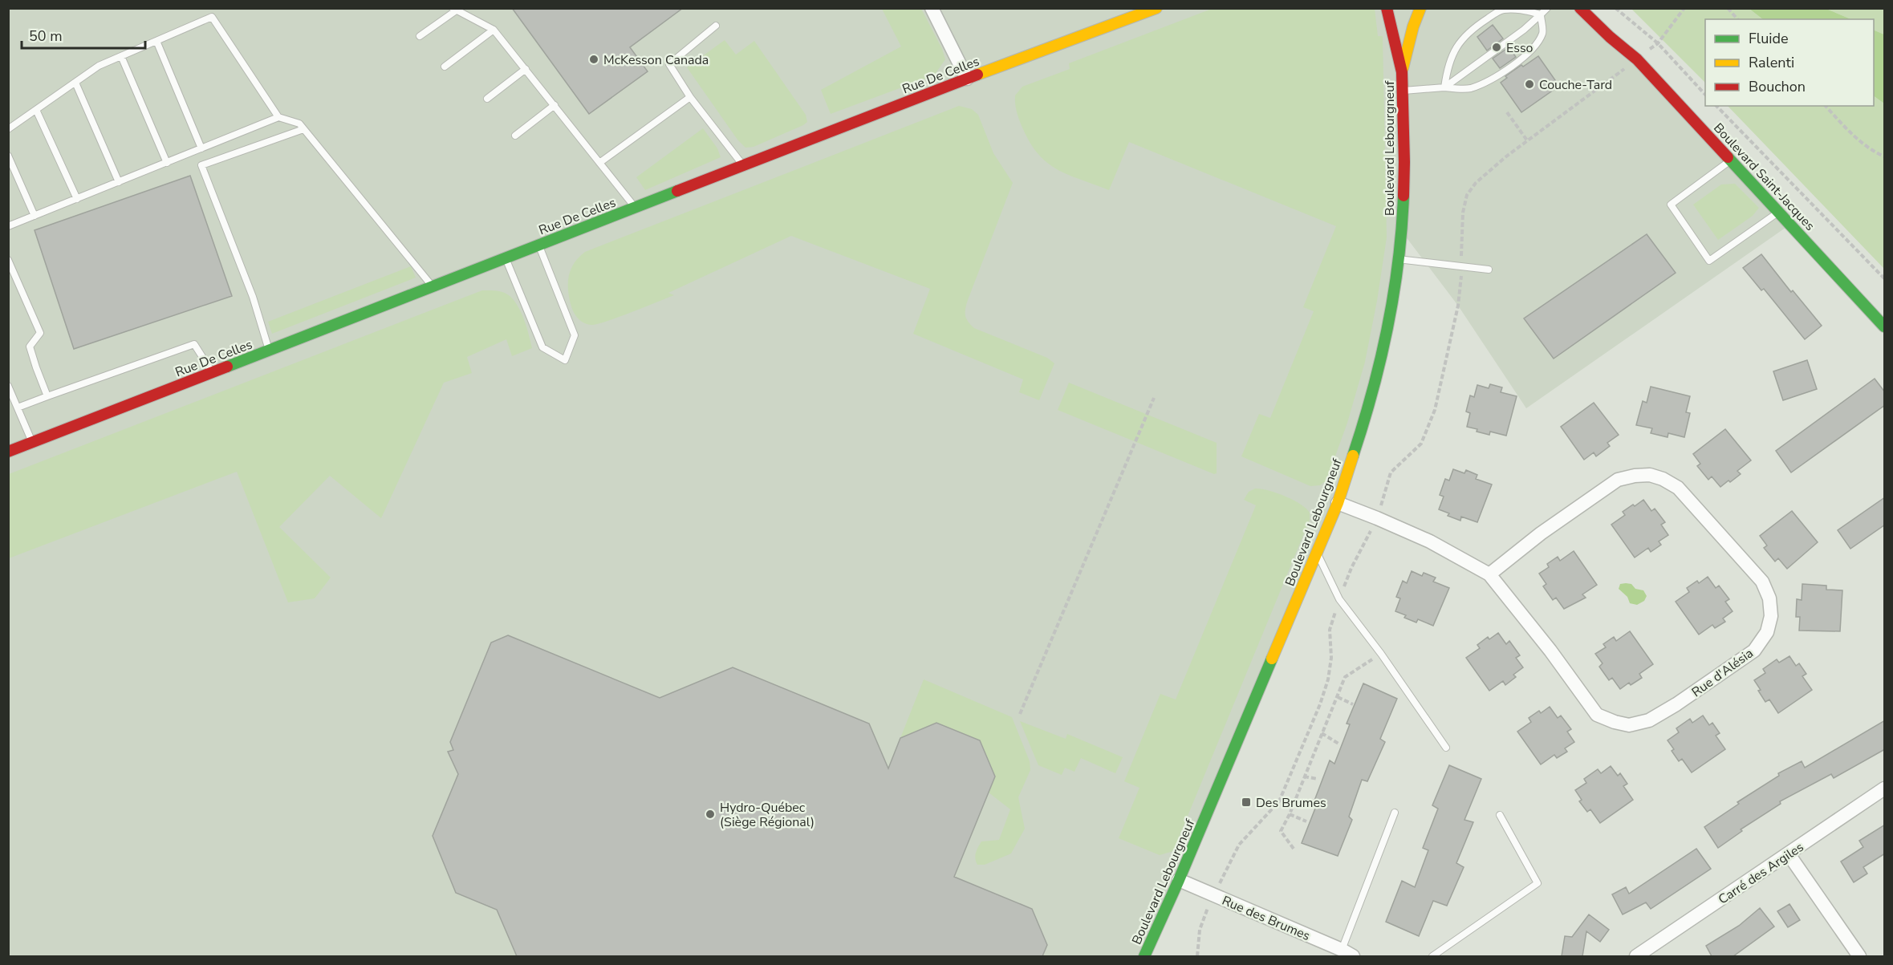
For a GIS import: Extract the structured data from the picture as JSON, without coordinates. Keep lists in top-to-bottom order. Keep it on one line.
{"streets":{"street":["Rue De Celles","Boulevard Lebourgneuf","Boulevard Saint-Jacques","Rue d'Alésia","Carré des Argiles","Rue des Brumes"]},"crossings":[["Boulevard Lebourgneuf","Rue d'Alésia"],["Boulevard Lebourgneuf","Rue des Brumes"]],"places":{"other":["Esso","McKesson Canada","Couche-Tard","Hydro-Québec (Siège Régional)"],"transit":["Des Brumes"]},"legend":["Fluide","Ralenti","Bouchon"],"scale_bar":"50 m"}
